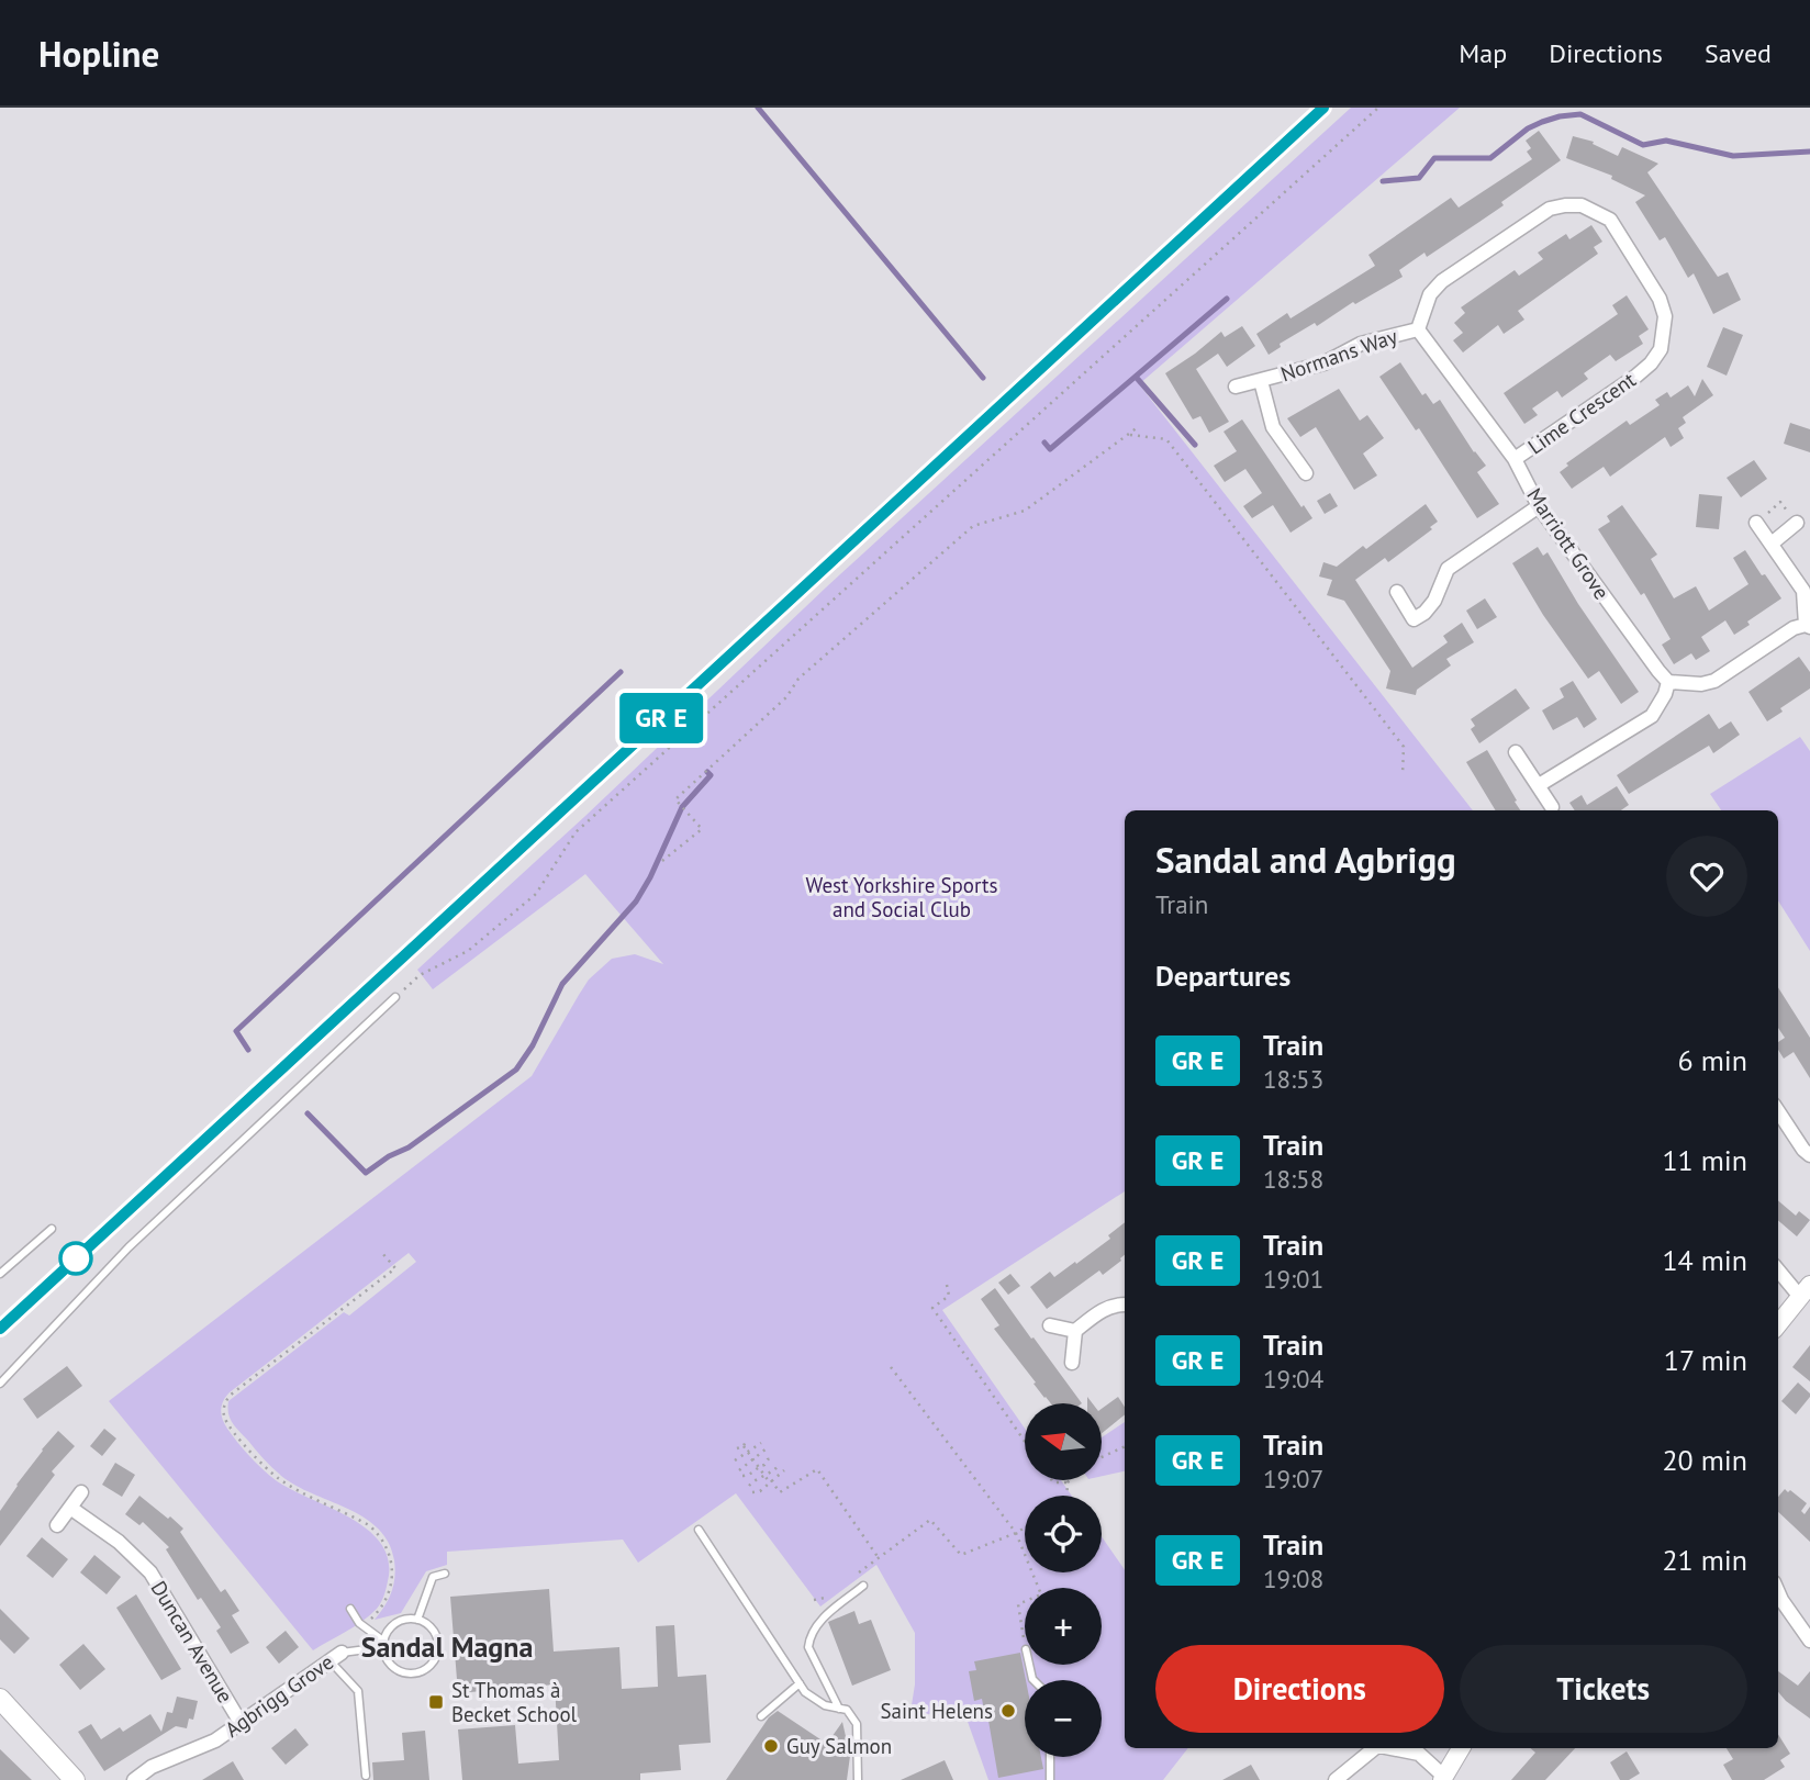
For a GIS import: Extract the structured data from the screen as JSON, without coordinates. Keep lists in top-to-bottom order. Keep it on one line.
{"streets":{"street":["Normans Way","Lime Crescent","Marriott Grove","Duncan Avenue","Agbrigg Grove"]},"crossings":[["Normans Way","Lime Crescent"],["Normans Way","Marriott Grove"],["Lime Crescent","Marriott Grove"],["Duncan Avenue","Agbrigg Grove"]],"districts":["Sandal Magna"],"parks":["West Yorkshire Sports and Social Club"],"places":{"transit":["St Thomas à Becket School"],"other":["Saint Helens","Guy Salmon"]},"north":"left","page":{"header":"Hopline","nav":["Map","Directions","Saved"],"on_map":"GR E","heading":[["Sandal and Agbrigg","Train"],"Departures"],"list":[{"mark":"GR E","name":"Train","note":"18:53","value":"6 min"},{"mark":"GR E","name":"Train","note":"18:58","value":"11 min"},{"mark":"GR E","name":"Train","note":"19:01","value":"14 min"},{"mark":"GR E","name":"Train","note":"19:04","value":"17 min"},{"mark":"GR E","name":"Train","note":"19:07","value":"20 min"},{"mark":"GR E","name":"Train","note":"19:08","value":"21 min"}],"map_buttons":["+","−"],"buttons":["Directions","Tickets"]}}
